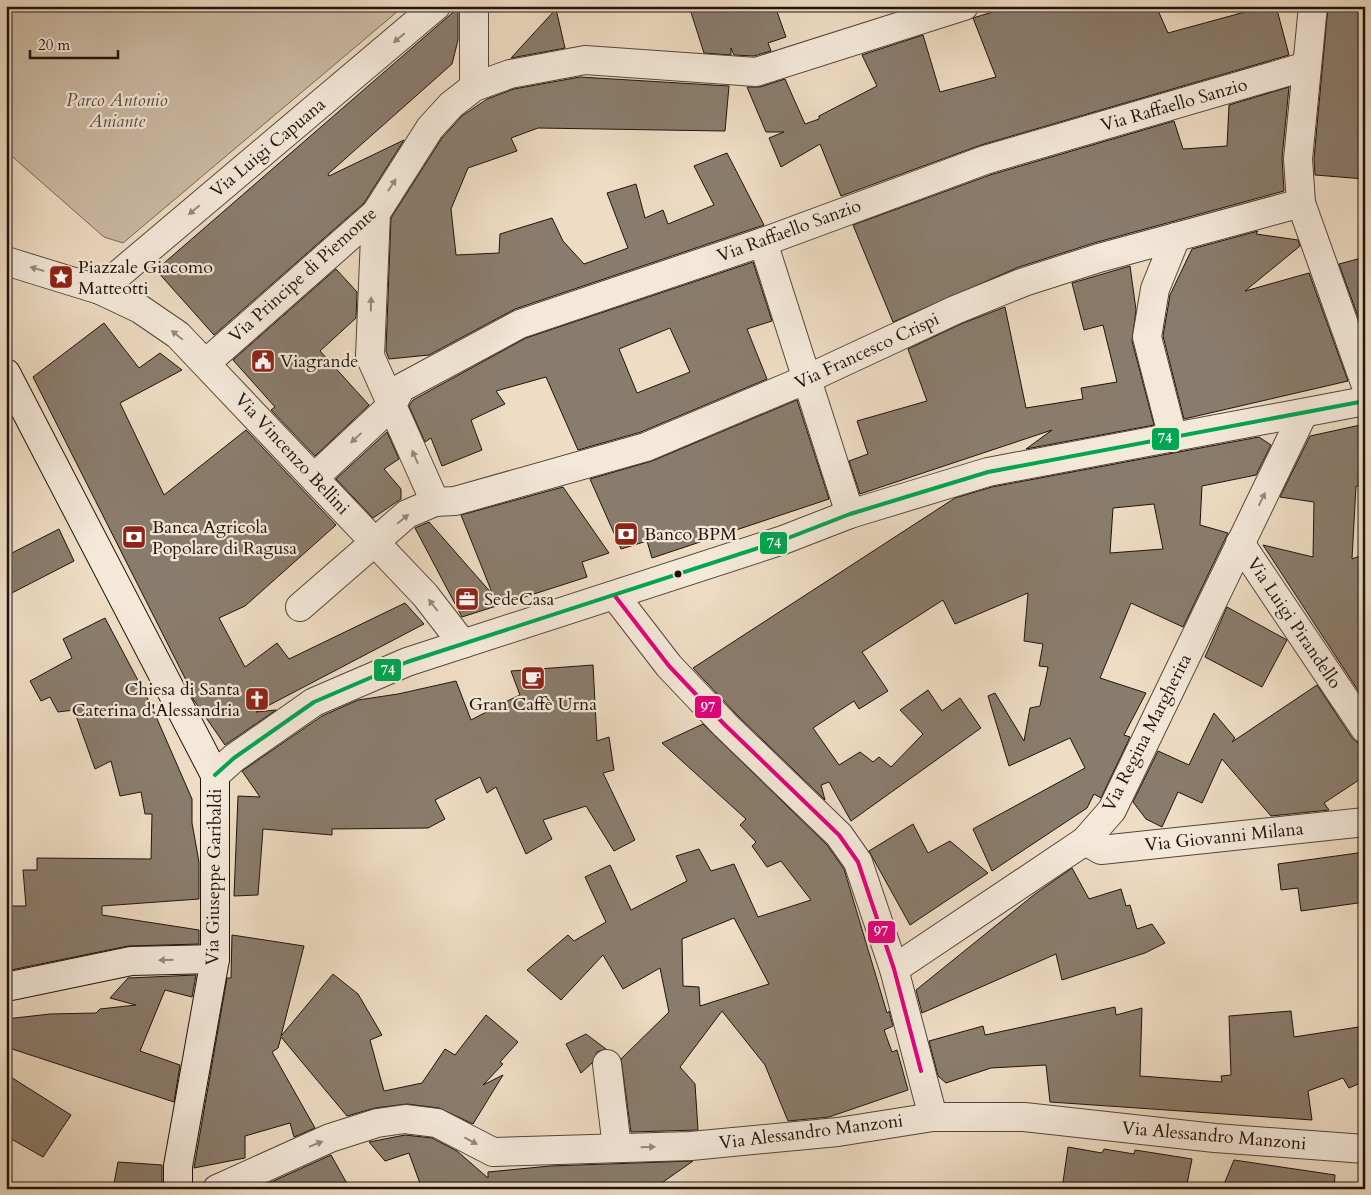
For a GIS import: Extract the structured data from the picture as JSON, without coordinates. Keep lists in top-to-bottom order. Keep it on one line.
{"streets":{"street":["Via Raffaello Sanzio","Via Luigi Capuana","Via Principe di Piemonte","Via Francesco Crispi","Via Vincenzo Bellini","Via Luigi Pirandello","Via Regina Margherita","Via Giovanni Milana","Via Giuseppe Garibaldi","Via Alessandro Manzoni"]},"crossings":[["Via Raffaello Sanzio","Via Vincenzo Bellini"],["Via Luigi Capuana","Via Vincenzo Bellini"],["Via Principe di Piemonte","Via Vincenzo Bellini"],["Via Francesco Crispi","Via Vincenzo Bellini"],["Via Luigi Pirandello","Via Regina Margherita"],["Via Regina Margherita","Via Giovanni Milana"]],"one_way":["Via Luigi Capuana","Via Vincenzo Bellini","Via Alessandro Manzoni"],"parks":["Parco Antonio Aniante"],"places":{"place":["Piazzale Giacomo Matteotti"],"public building":["Viagrande"],"bank":["Banco BPM","Banca Agricola Popolare di Ragusa"],"office":["SedeCasa"],"cafe":["Gran Caffè Urna"],"church":["Chiesa di Santa Caterina d'Alessandria"]},"lines":["transit line 74","transit line 97"],"scale_bar":"20 m"}
